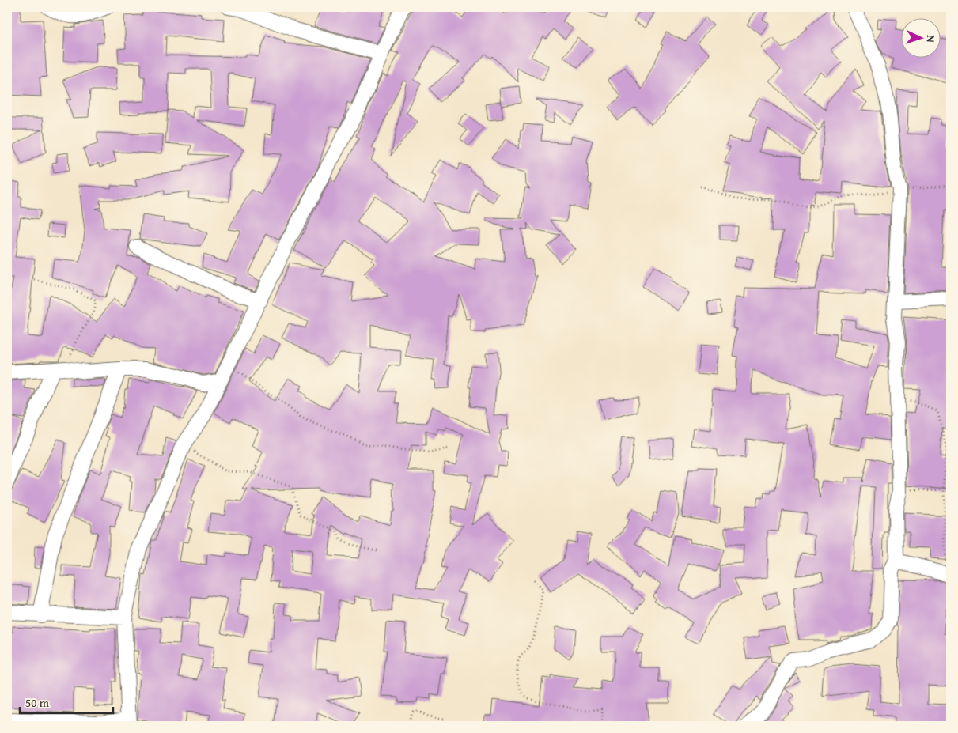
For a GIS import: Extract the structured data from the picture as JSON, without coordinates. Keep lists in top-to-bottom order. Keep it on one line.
{"scale_bar":"50 m","north":"right"}
